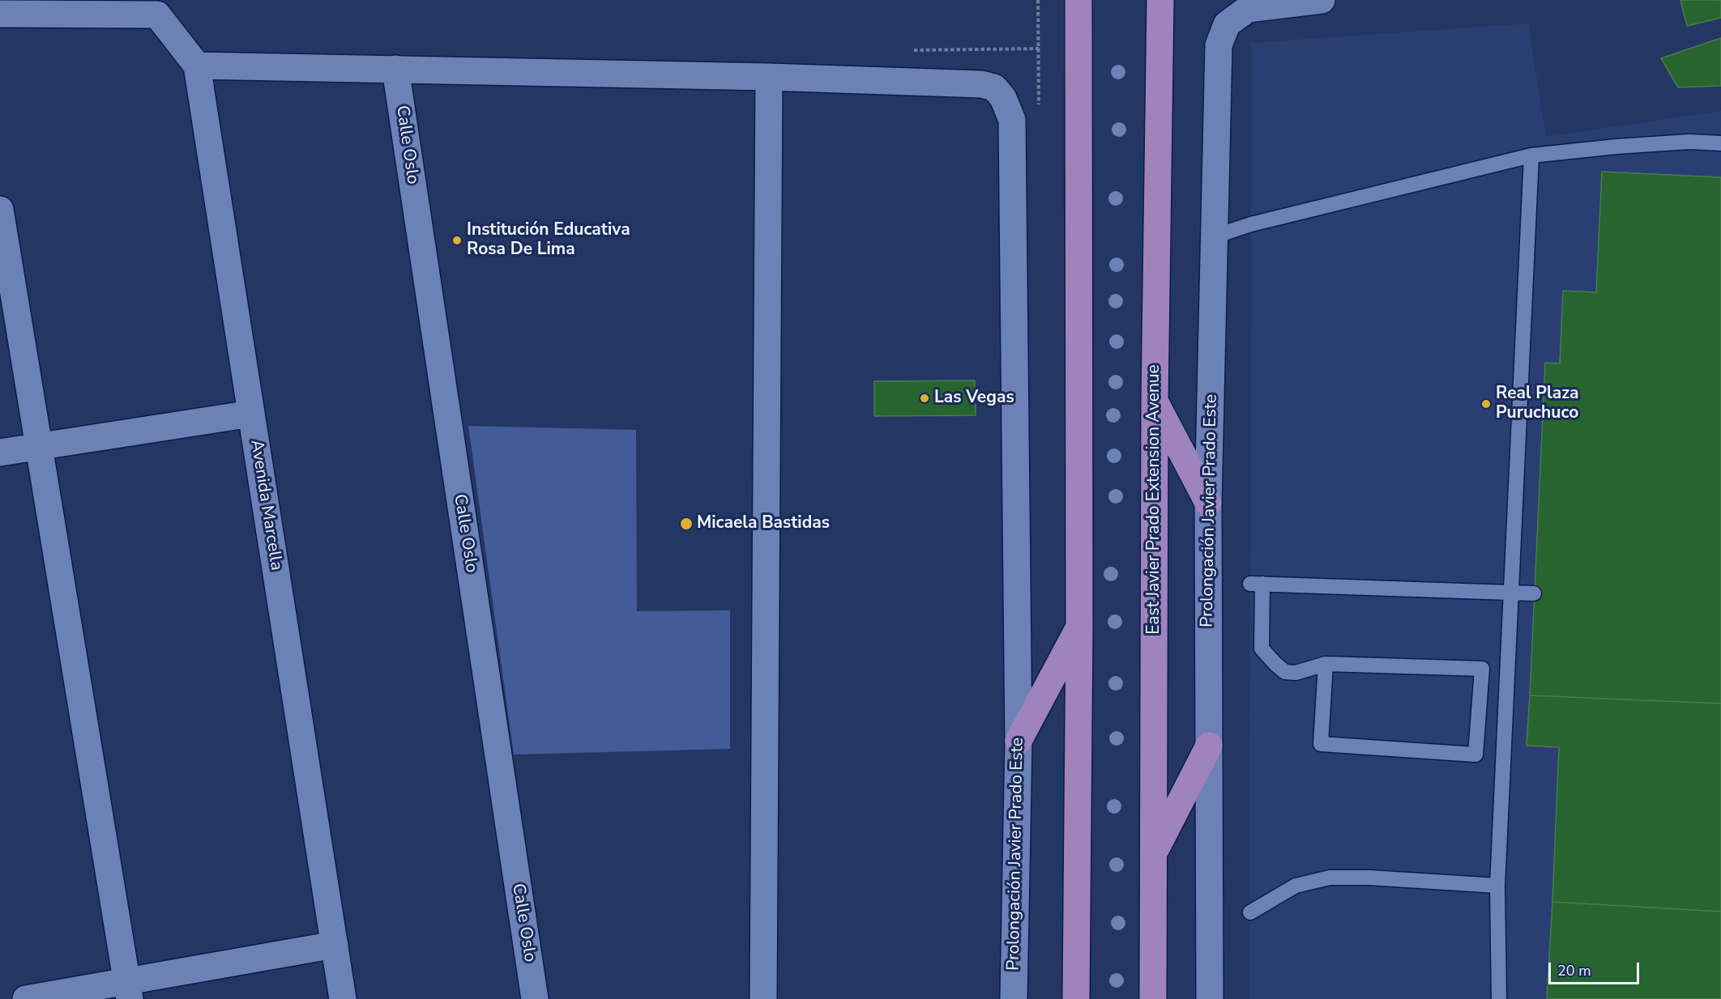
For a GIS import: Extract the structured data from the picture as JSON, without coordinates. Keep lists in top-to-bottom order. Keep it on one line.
{"streets":{"main road":["East Javier Prado Extension Avenue"],"street":["Calle Oslo","Avenida Marcella","Prolongación Javier Prado Este"]},"places":["Institución Educativa Rosa De Lima","Las Vegas","Real Plaza Puruchuco","Micaela Bastidas"],"scale_bar":"20 m"}
